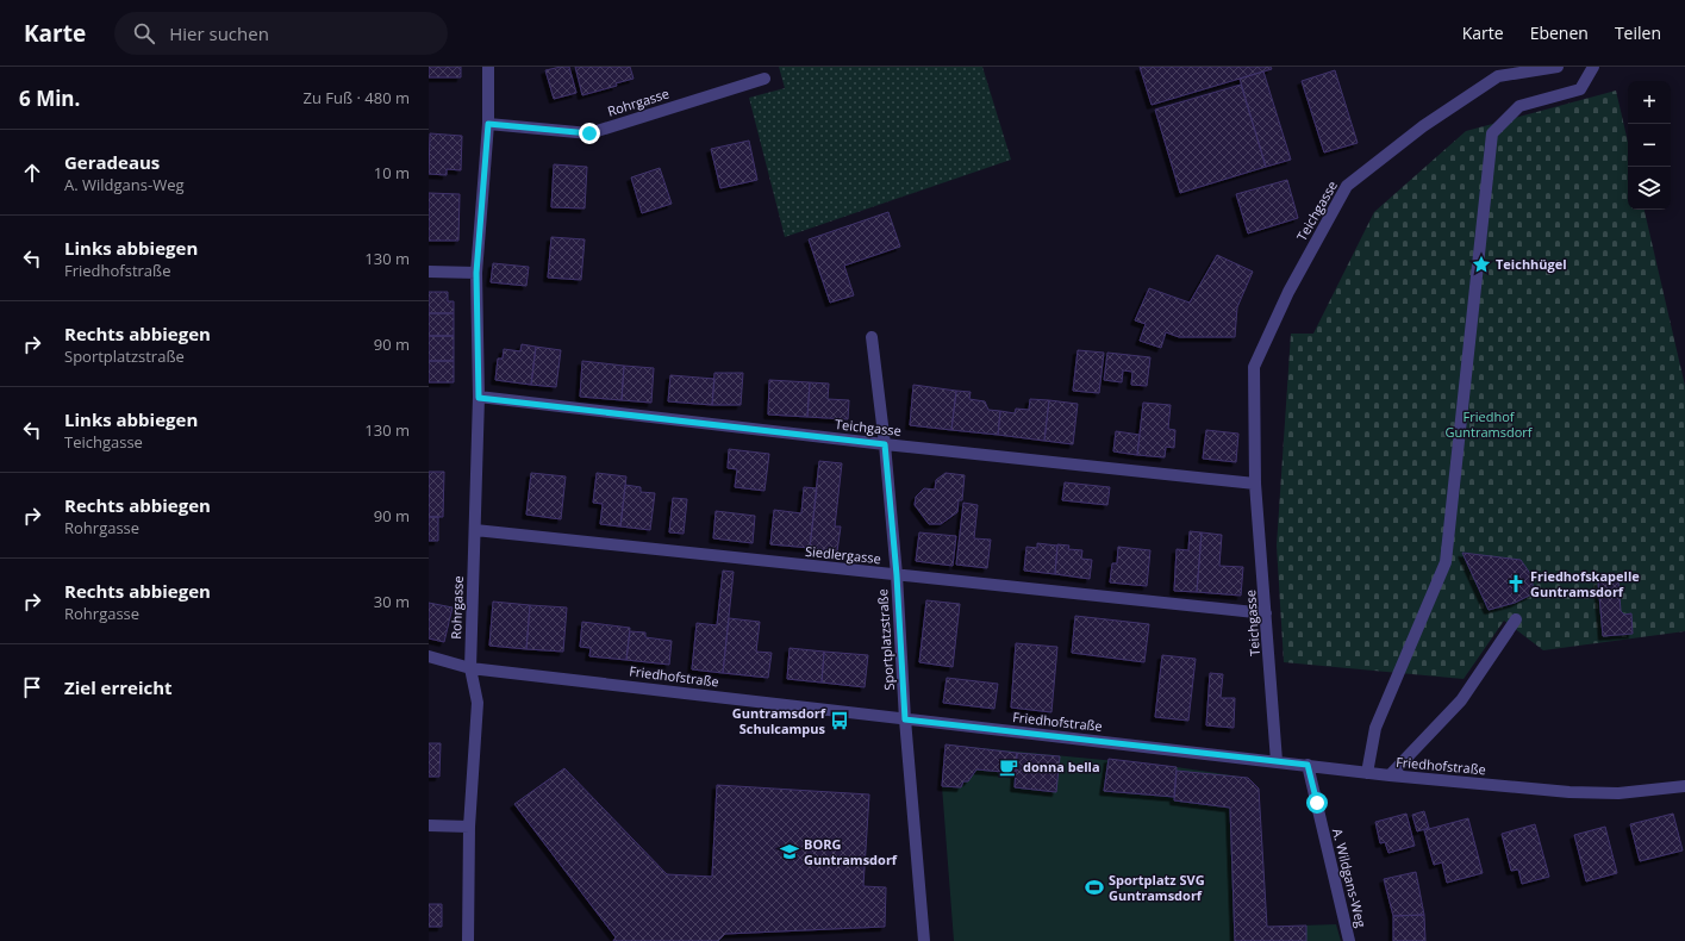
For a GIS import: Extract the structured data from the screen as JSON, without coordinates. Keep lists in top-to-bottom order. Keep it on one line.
{"streets":{"street":["Rohrgasse","Teichgasse","Siedlergasse","Sportplatzstraße","Friedhofstraße","A. Wildgans-Weg"]},"crossings":[["Rohrgasse","Teichgasse"],["Rohrgasse","Siedlergasse"],["Rohrgasse","Friedhofstraße"],["Teichgasse","Siedlergasse"],["Teichgasse","Sportplatzstraße"],["Teichgasse","Friedhofstraße"],["Siedlergasse","Sportplatzstraße"],["Sportplatzstraße","Friedhofstraße"],["Friedhofstraße","A. Wildgans-Weg"]],"parks":["Friedhof Guntramsdorf"],"places":{"place":["Teichhügel"],"church":["Friedhofskapelle Guntramsdorf"],"bus stop":["Guntramsdorf Schulcampus"],"cafe":["donna bella"],"school or university":["BORG Guntramsdorf"],"sports":["Sportplatz SVG Guntramsdorf"]},"page":{"header":"Karte","search":"Hier suchen","nav":["Karte","Ebenen","Teilen"],"heading":["6 Min.","Zu Fuß · 480 m"],"map_buttons":["+","−"],"list":[["Geradeaus","A. Wildgans-Weg","10 m"],["Links abbiegen","Friedhofstraße","130 m"],["Rechts abbiegen","Sportplatzstraße","90 m"],["Links abbiegen","Teichgasse","130 m"],["Rechts abbiegen","Rohrgasse","90 m"],["Rechts abbiegen","Rohrgasse","30 m"],"Ziel erreicht"]}}
